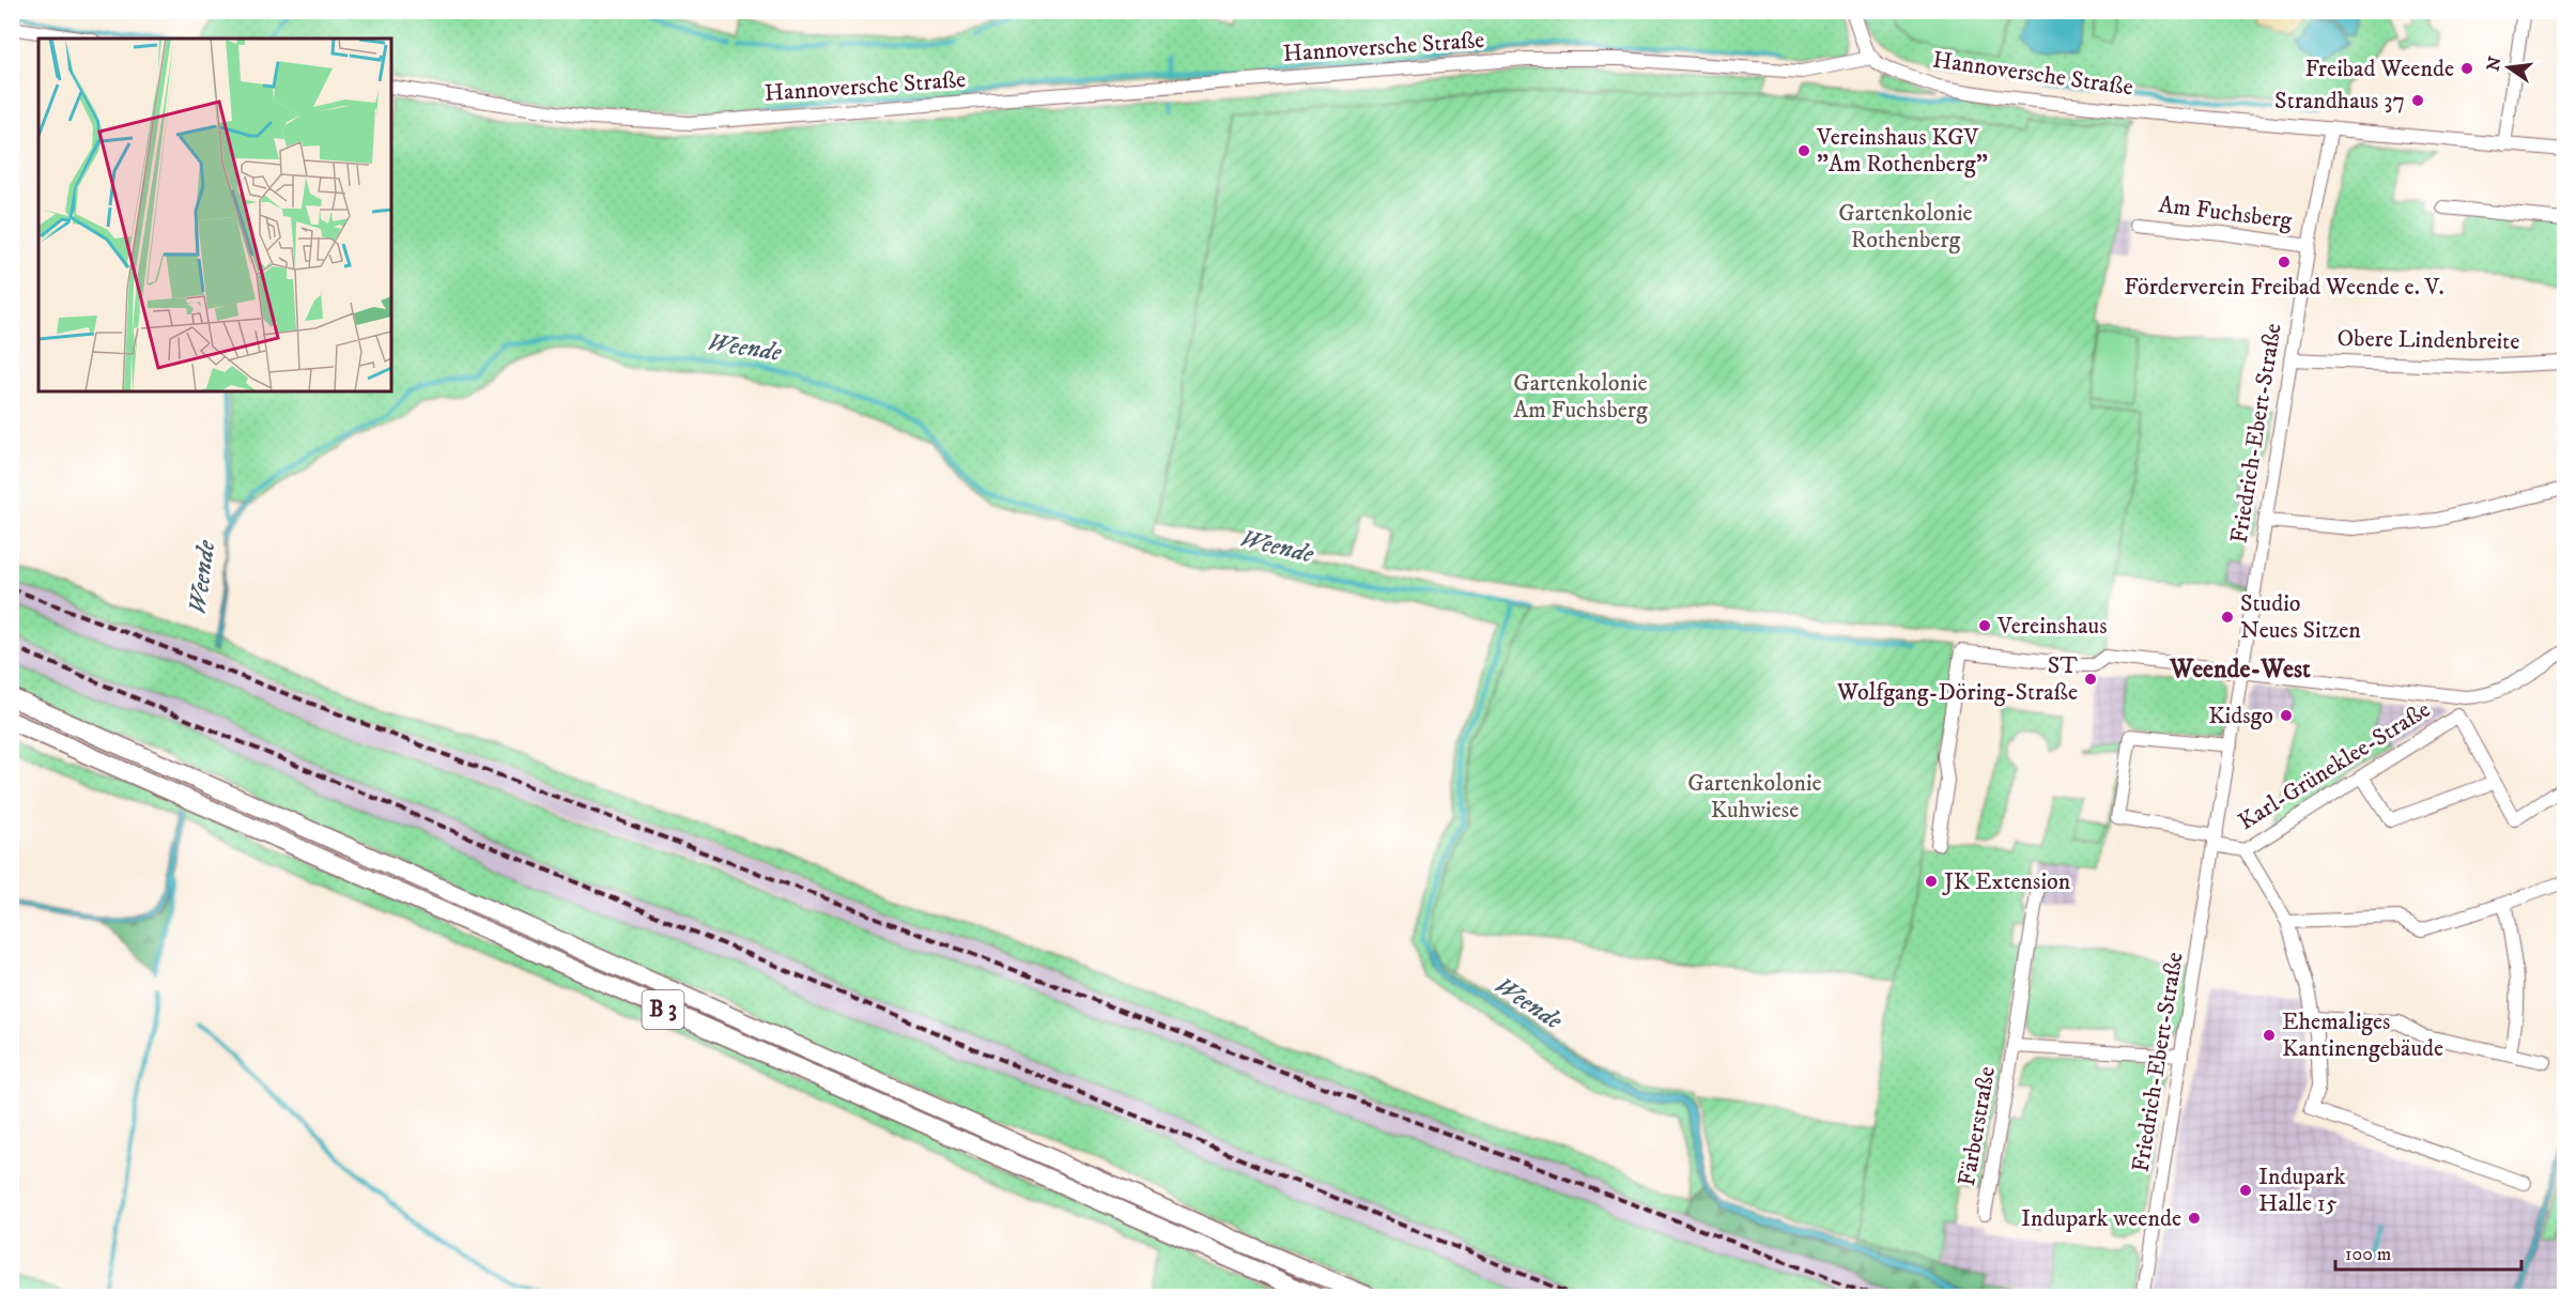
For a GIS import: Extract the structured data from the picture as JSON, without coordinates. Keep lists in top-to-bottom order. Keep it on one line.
{"streets":{"highway":["B 3"],"street":["Hannoversche Straße","Am Fuchsberg","Obere Lindenbreite","Friedrich-Ebert-Straße","Karl-Grüneklee-Straße","Färberstraße"]},"crossings":[["Hannoversche Straße","Friedrich-Ebert-Straße"],["Am Fuchsberg","Friedrich-Ebert-Straße"],["Obere Lindenbreite","Friedrich-Ebert-Straße"],["Friedrich-Ebert-Straße","Karl-Grüneklee-Straße"],["Friedrich-Ebert-Straße","Färberstraße"]],"districts":["Weende-West"],"water":["Weende"],"parks":["Gartenkolonie Rothenberg","Gartenkolonie Am Fuchsberg","Gartenkolonie Kuhwiese"],"places":["Freibad Weende","Strandhaus 37","Vereinshaus KGV \"Am Rothenberg\"","Förderverein Freibad Weende e. V.","Studio Neues Sitzen","Vereinshaus","ST Wolfgang-Döring-Straße","Kidsgo","JK Extension","Ehemaliges Kantinengebäude","Indupark Halle 15","Indupark weende"],"scale_bar":"100 m","north":"left"}
